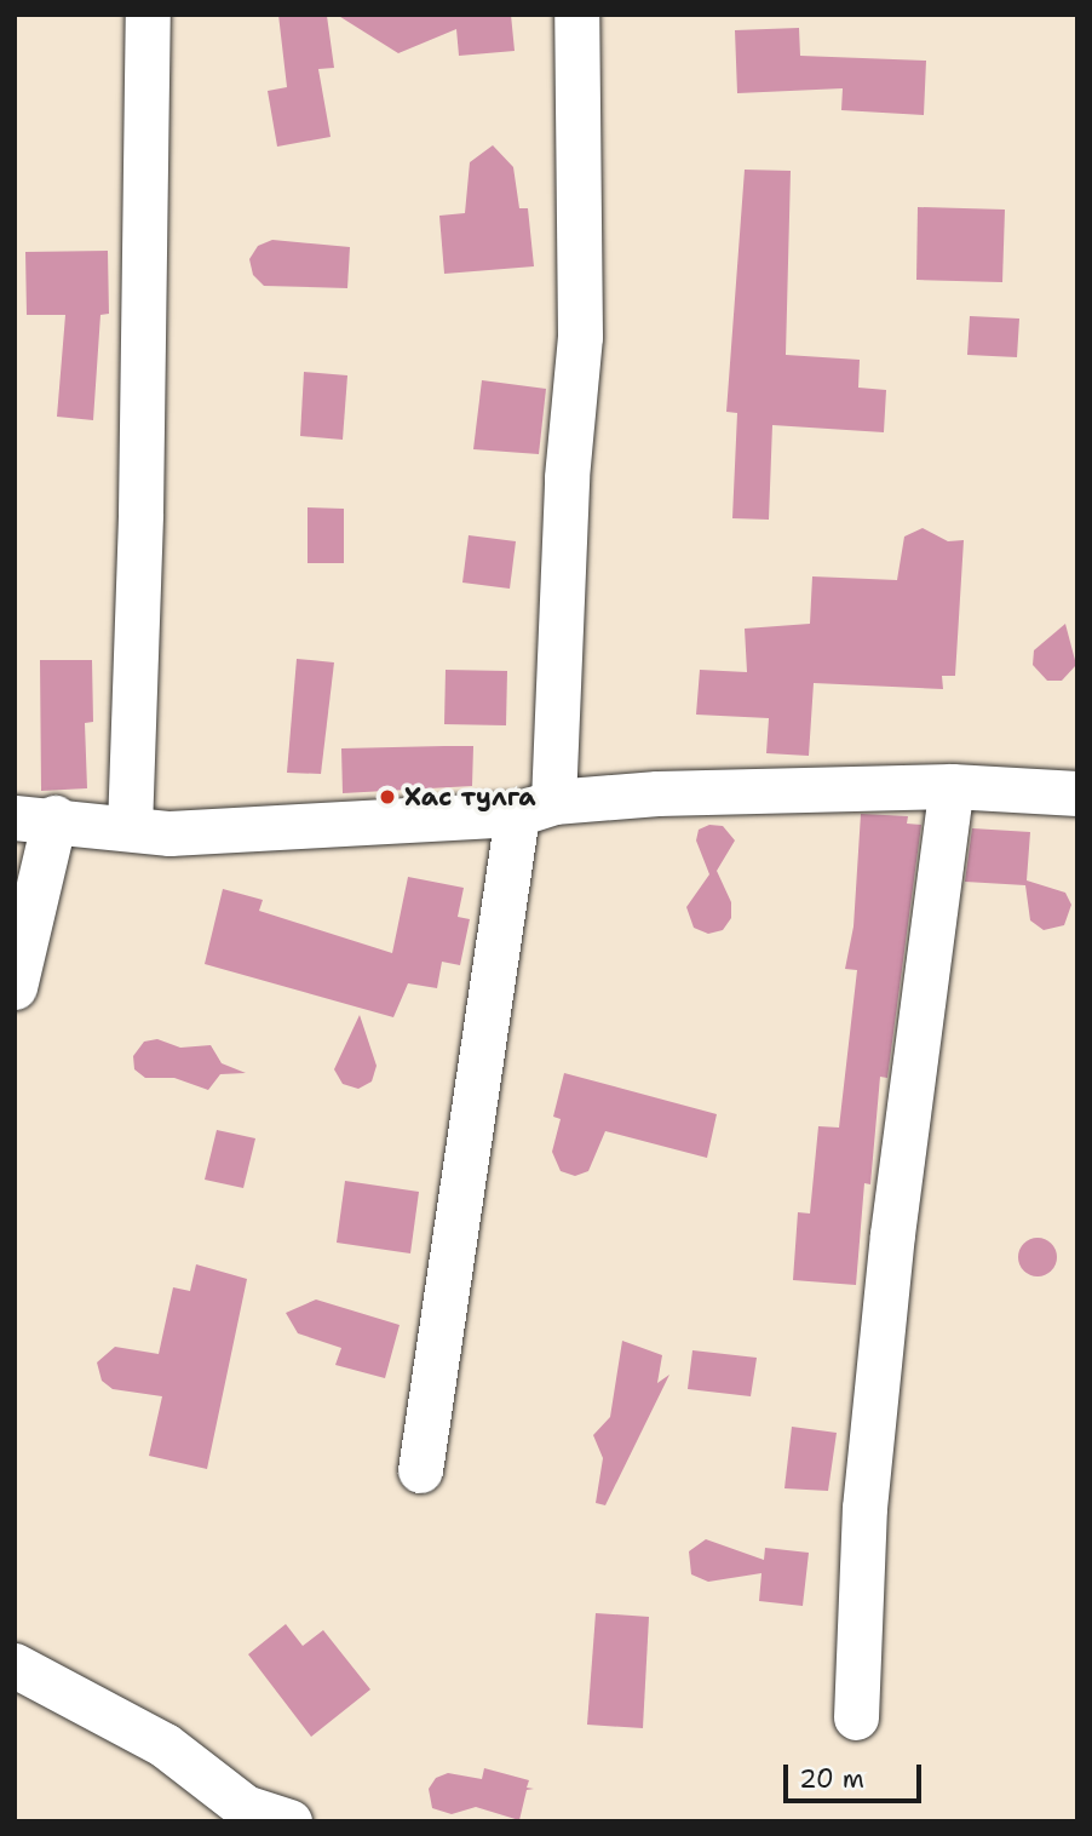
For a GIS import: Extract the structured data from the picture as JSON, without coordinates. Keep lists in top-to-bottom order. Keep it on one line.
{"places":["Хас тулга"],"scale_bar":"20 m"}
